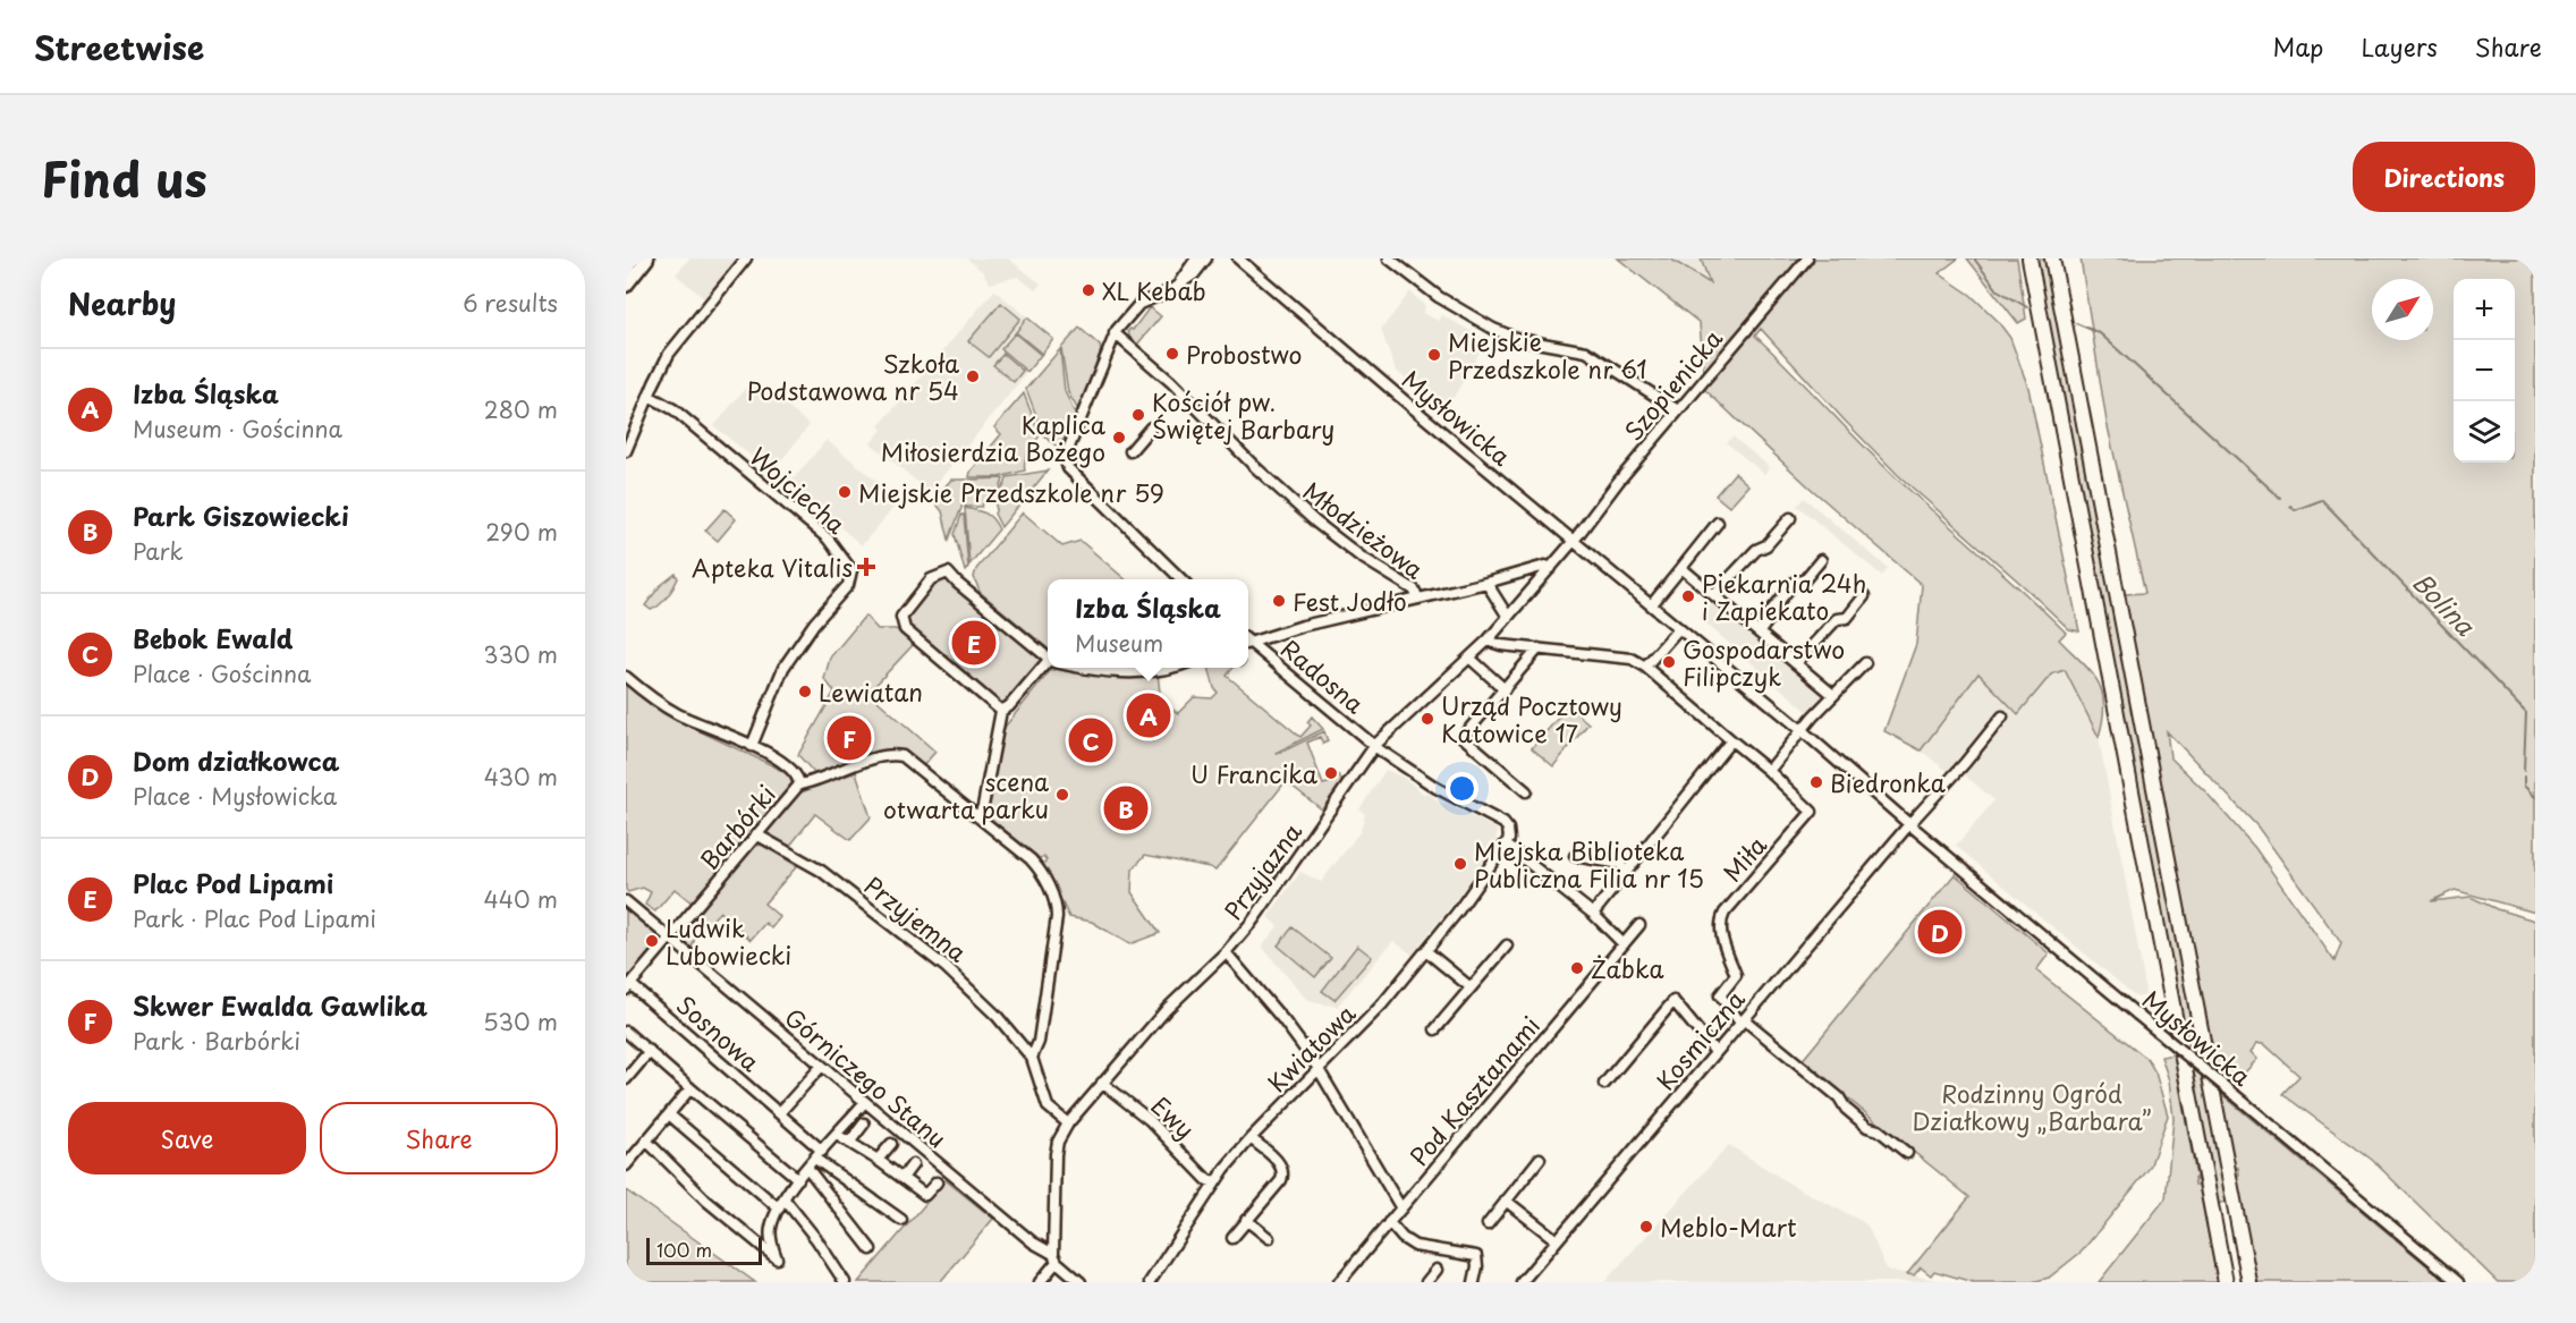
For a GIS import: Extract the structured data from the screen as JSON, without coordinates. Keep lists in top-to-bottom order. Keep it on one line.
{"streets":{"street":["Szopienicka","Mysłowicka","Wojciecha","Młodzieżowa","Radosna","Barbórki","Miła","Przyjazna","Przyjemna","Sosnowa","Kosmiczna","Kwiatowa","Górniczego Stanu","Pod Kasztanami","Ewy"]},"crossings":[["Szopienicka","Mysłowicka"],["Szopienicka","Przyjazna"],["Mysłowicka","Przyjazna"],["Mysłowicka","Kosmiczna"],["Młodzieżowa","Przyjazna"],["Radosna","Przyjazna"],["Barbórki","Przyjemna"],["Barbórki","Sosnowa"],["Barbórki","Górniczego Stanu"],["Miła","Przyjazna"],["Miła","Kosmiczna"],["Przyjazna","Górniczego Stanu"],["Przyjazna","Ewy"],["Kwiatowa","Ewy"]],"water":["Bolina"],"parks":["Rodzinny Ogród Działkowy „Barbara”"],"places":{"other":["XL Kebab","Probostwo","Miejskie Przedszkole nr 61","Szkoła Podstawowa nr 54","Kościół pw. Świętej Barbary","Kaplica Miłosierdzia Bożego","Miejskie Przedszkole nr 59","Piekarnia 24h i Zapiekato","Fest Jodło","Gospodarstwo Filipczyk","Lewiatan","Urząd Pocztowy Katowice 17","U Francika","Biedronka","scena otwarta parku","Miejska Biblioteka Publiczna Filia nr 15","Ludwik Lubowiecki","Żabka","Meblo-Mart"],"health":["Apteka Vitalis"]},"scale_bar":"100 m","north":"top right","page":{"header":"Streetwise","nav":["Map","Layers","Share"],"title":"Find us","buttons":["Directions",["Save","Share"]],"heading":["Nearby","6 results"],"map_buttons":["+","−"],"list":[{"mark":"A","name":"Izba Śląska","note":"Museum · Gościnna","value":"280 m"},{"mark":"B","name":"Park Giszowiecki","note":"Park","value":"290 m"},{"mark":"C","name":"Bebok Ewald","note":"Place · Gościnna","value":"330 m"},{"mark":"D","name":"Dom działkowca","note":"Place · Mysłowicka","value":"430 m"},{"mark":"E","name":"Plac Pod Lipami","note":"Park · Plac Pod Lipami","value":"440 m"},{"mark":"F","name":"Skwer Ewalda Gawlika","note":"Park · Barbórki","value":"530 m"}],"popup":["Izba Śląska","Museum"],"pins":["E","A","F","C","B","D"],"scale":"100 m"}}
